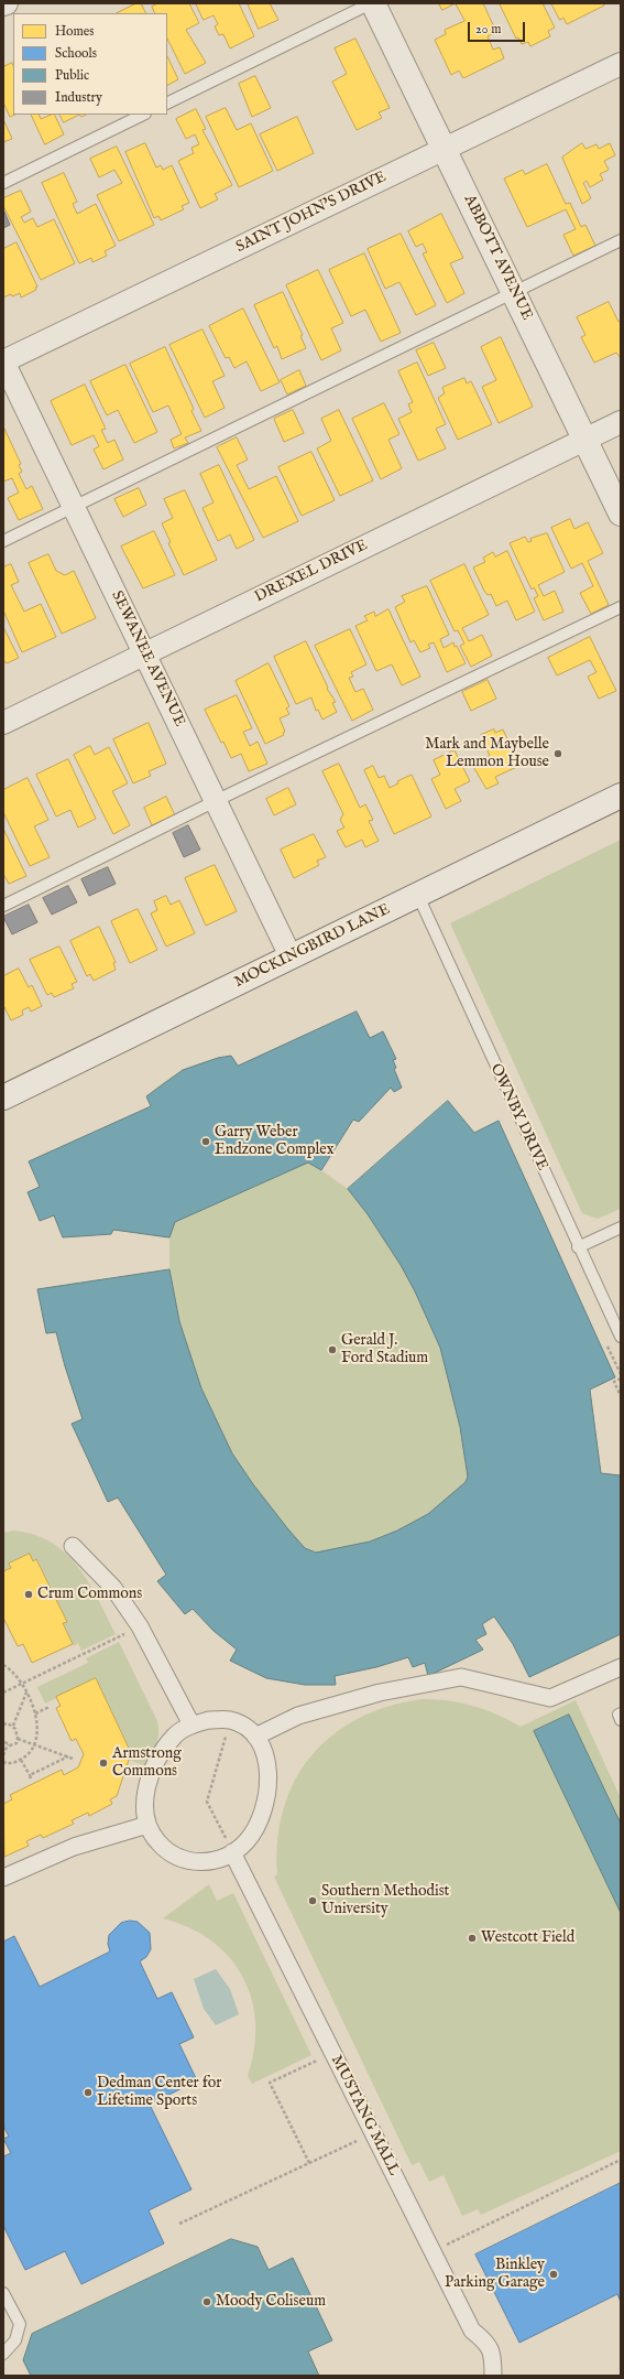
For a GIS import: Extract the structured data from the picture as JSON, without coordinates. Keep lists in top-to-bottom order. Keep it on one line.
{"streets":{"main road":["ABBOTT AVENUE","MOCKINGBIRD LANE"],"street":["SAINT JOHN'S DRIVE","DREXEL DRIVE","SEWANEE AVENUE","MUSTANG MALL"],"lane":["OWNBY DRIVE"]},"crossings":[["SAINT JOHN'S DRIVE","ABBOTT AVENUE"],["SAINT JOHN'S DRIVE","SEWANEE AVENUE"],["ABBOTT AVENUE","DREXEL DRIVE"],["DREXEL DRIVE","SEWANEE AVENUE"],["SEWANEE AVENUE","MOCKINGBIRD LANE"],["MOCKINGBIRD LANE","OWNBY DRIVE"]],"places":["Mark and Maybelle Lemmon House","Garry Weber Endzone Complex","Gerald J. Ford Stadium","Crum Commons","Armstrong Commons","Southern Methodist University","Westcott Field","Dedman Center for Lifetime Sports","Binkley Parking Garage","Moody Coliseum"],"legend":["Homes","Schools","Public","Industry"],"scale_bar":"20 m"}
